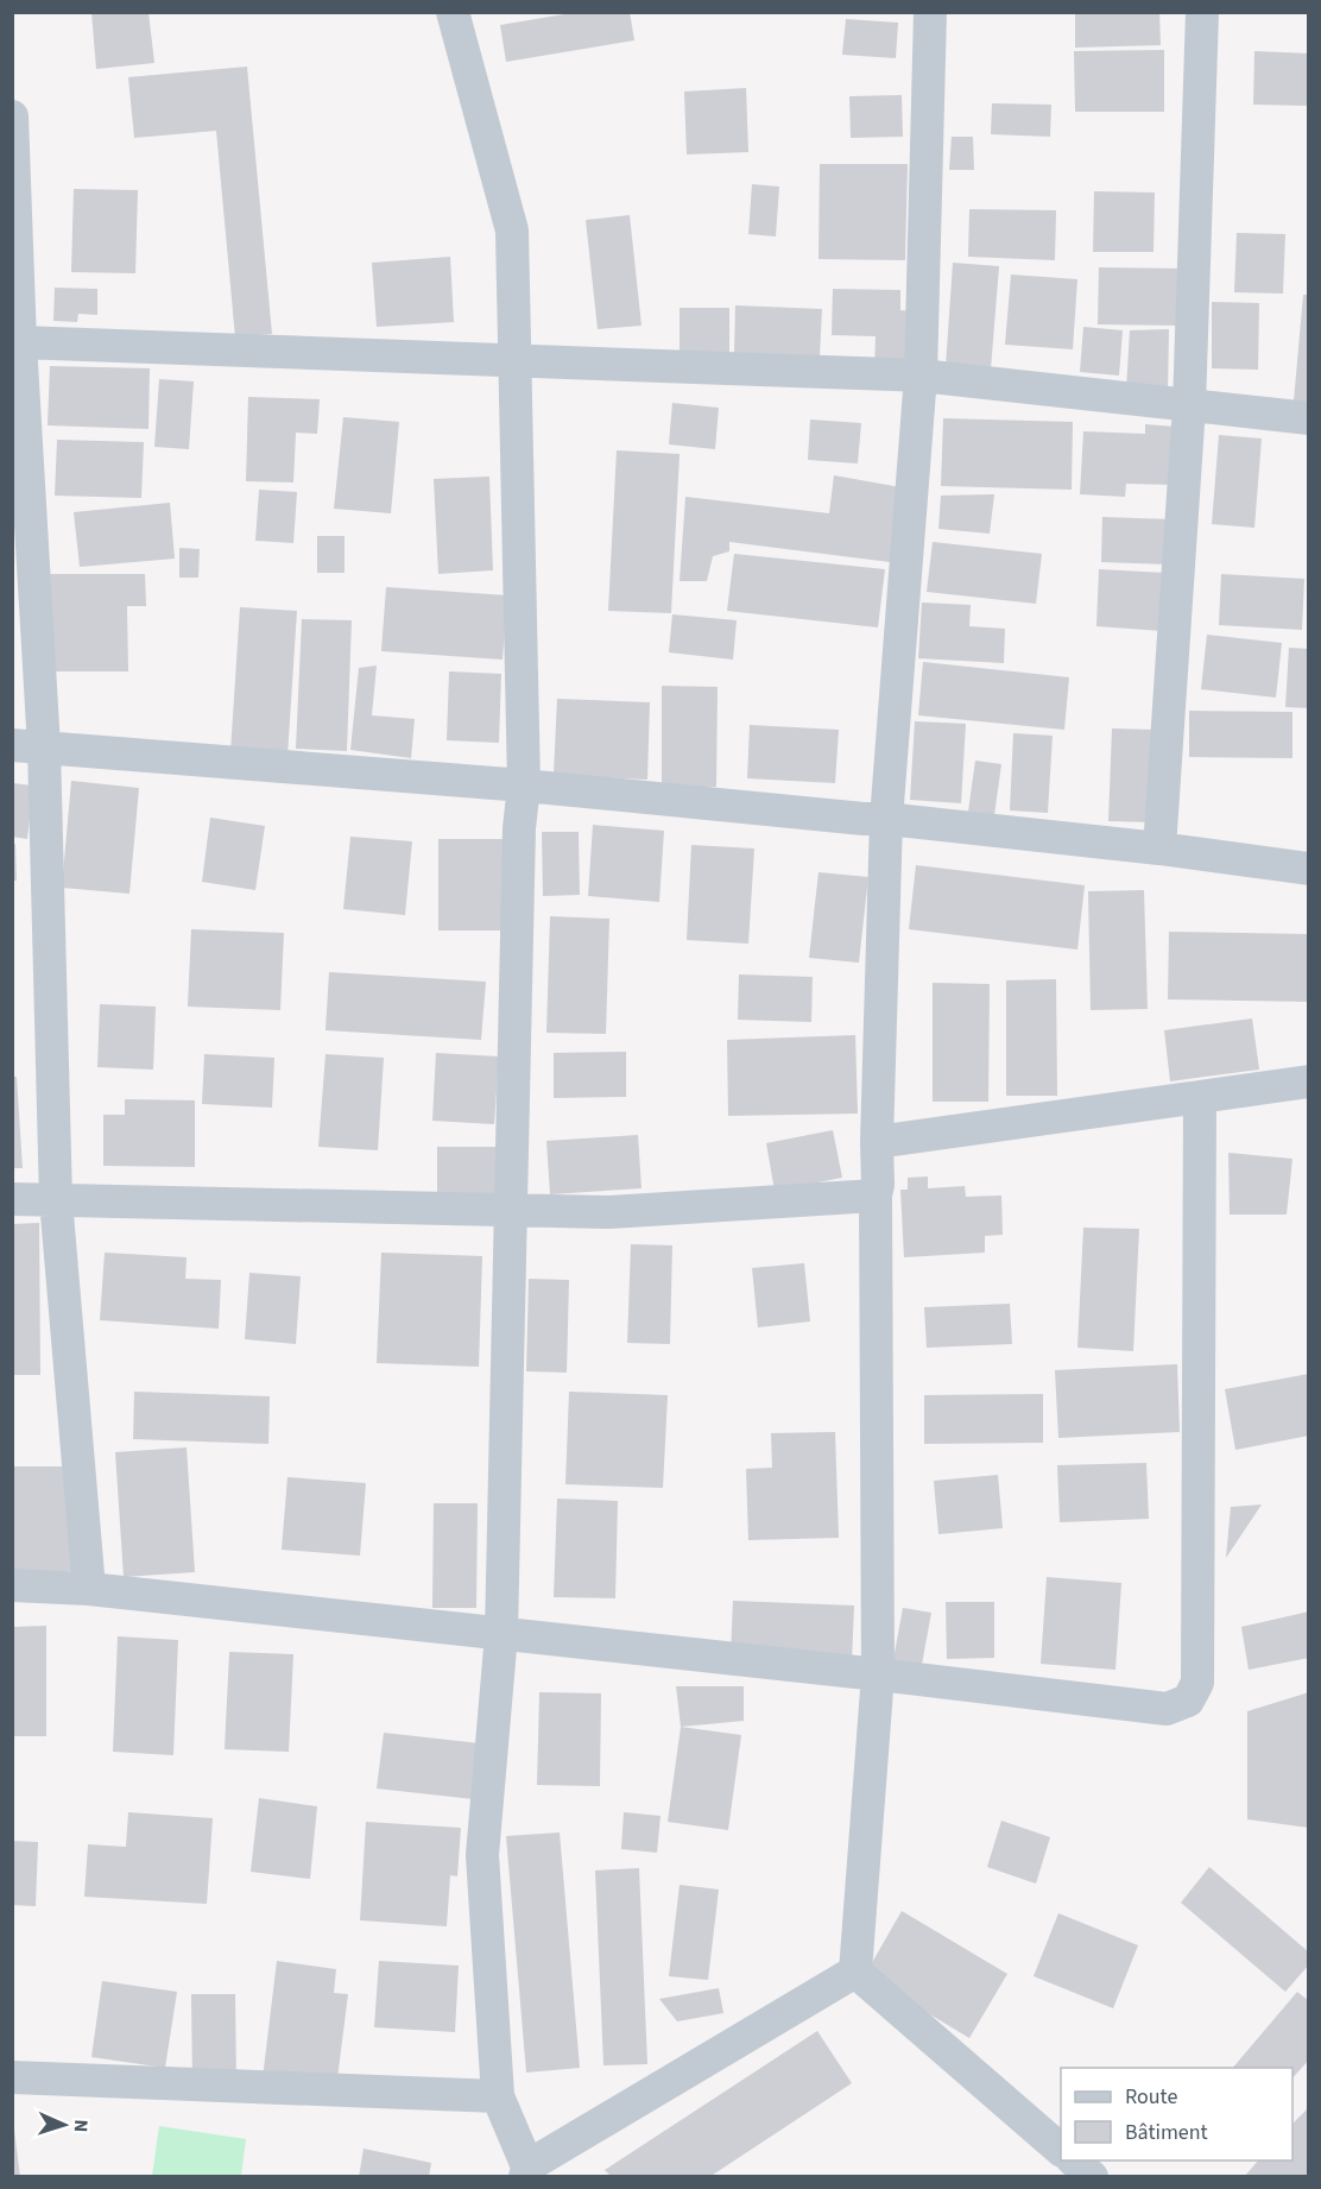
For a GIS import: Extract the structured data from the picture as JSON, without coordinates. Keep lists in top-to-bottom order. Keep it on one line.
{"legend":["Route","Bâtiment"],"north":"right"}
